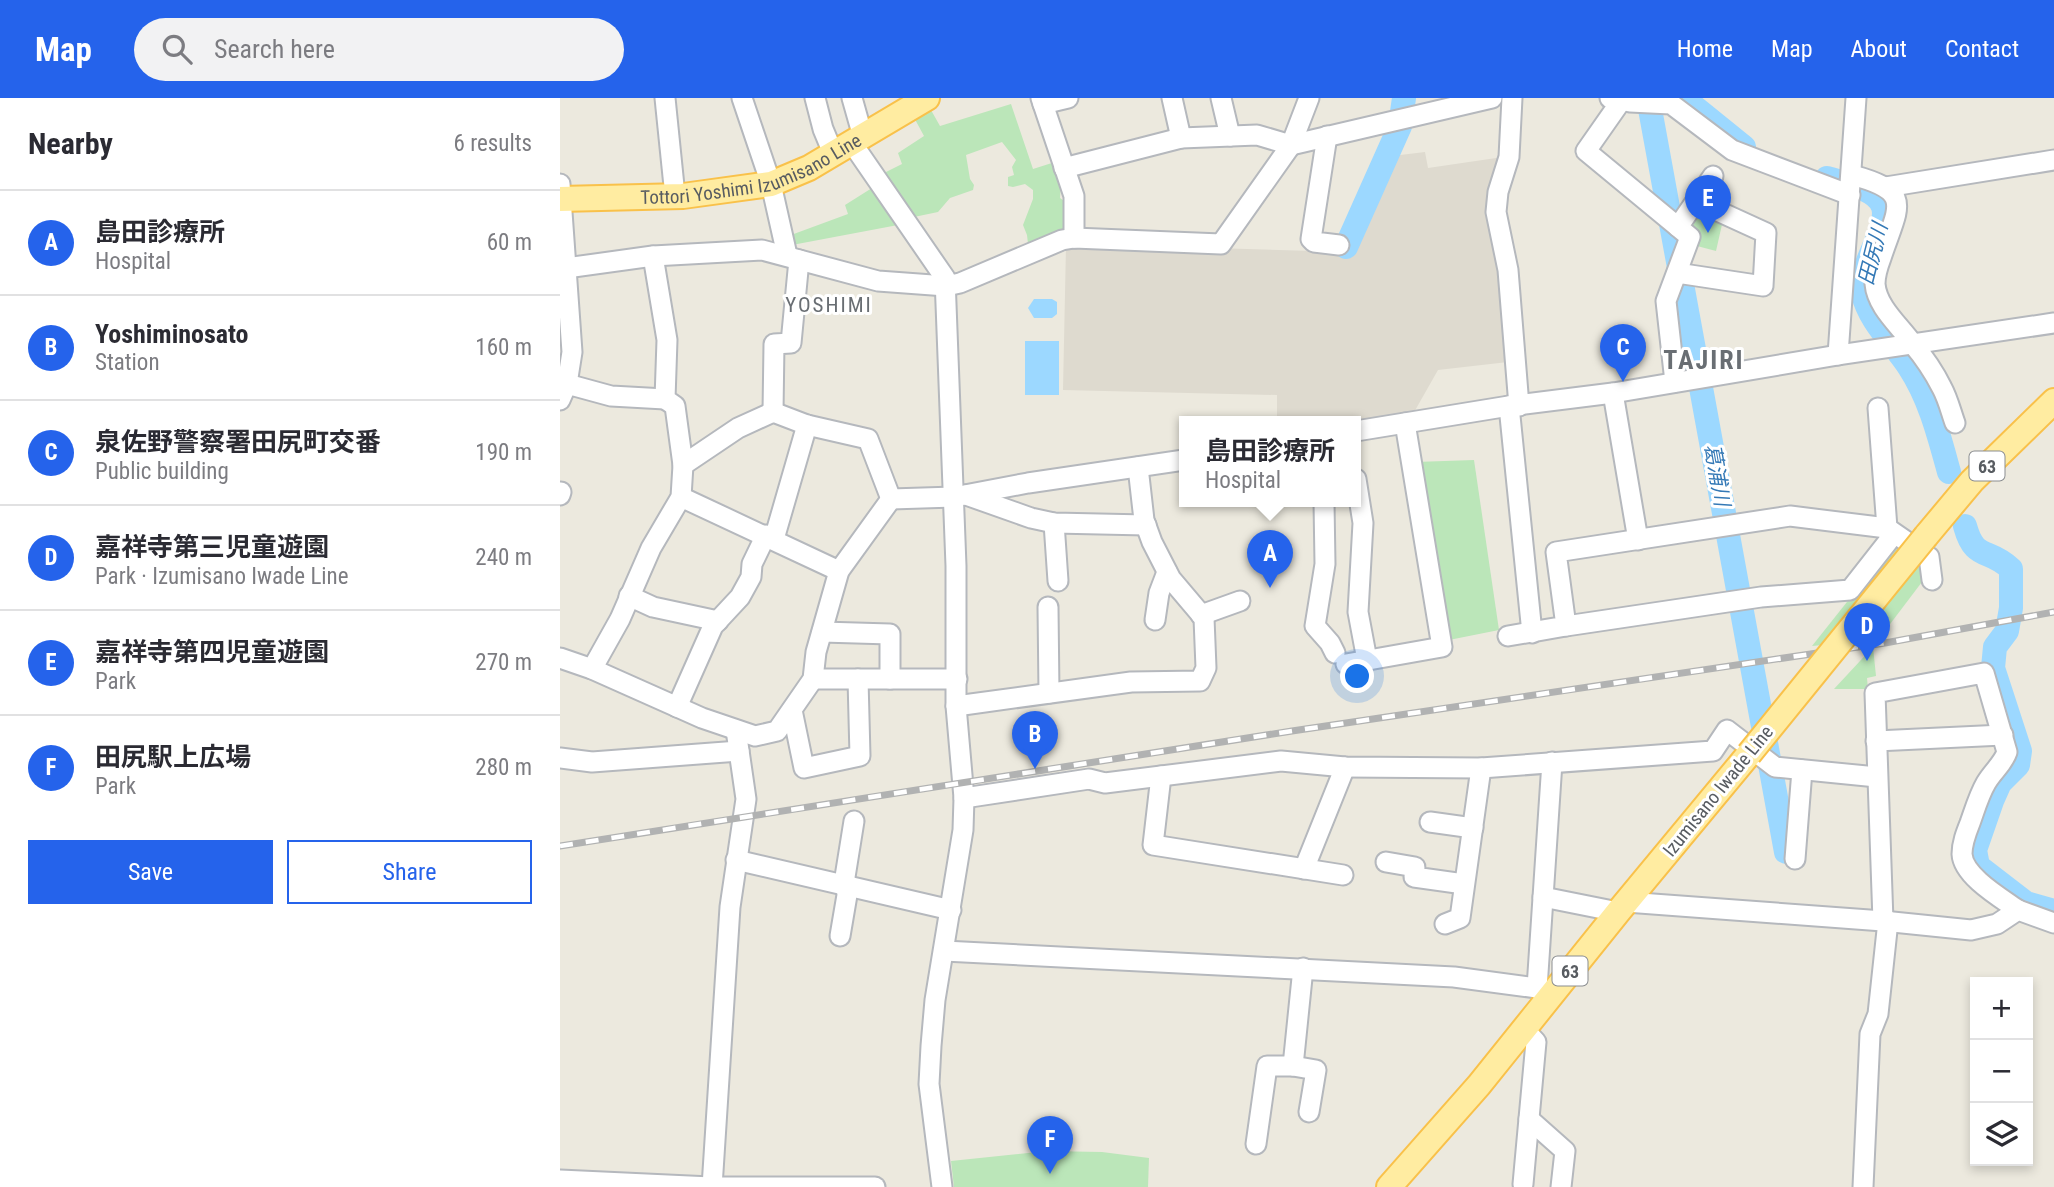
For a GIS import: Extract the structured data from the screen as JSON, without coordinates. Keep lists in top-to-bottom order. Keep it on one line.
{"streets":{"main road":["Tottori Yoshimi Izumisano Line","63","Izumisano Iwade Line"]},"districts":["YOSHIMI","TAJIRI"],"water":["田尻川","葛浦川"],"page":{"header":"Map","search":"Search here","nav":["Home","Map","About","Contact"],"heading":["Nearby","6 results"],"pins":["E","C","A","D","B","F"],"list":[{"mark":"A","name":"島田診療所","note":"Hospital","value":"60 m"},{"mark":"B","name":"Yoshiminosato","note":"Station","value":"160 m"},{"mark":"C","name":"泉佐野警察署田尻町交番","note":"Public building","value":"190 m"},{"mark":"D","name":"嘉祥寺第三児童遊園","note":"Park · Izumisano Iwade Line","value":"240 m"},{"mark":"E","name":"嘉祥寺第四児童遊園","note":"Park","value":"270 m"},{"mark":"F","name":"田尻駅上広場","note":"Park","value":"280 m"}],"popup":["島田診療所","Hospital"],"buttons":["Save","Share"],"map_buttons":["+","−"]}}
